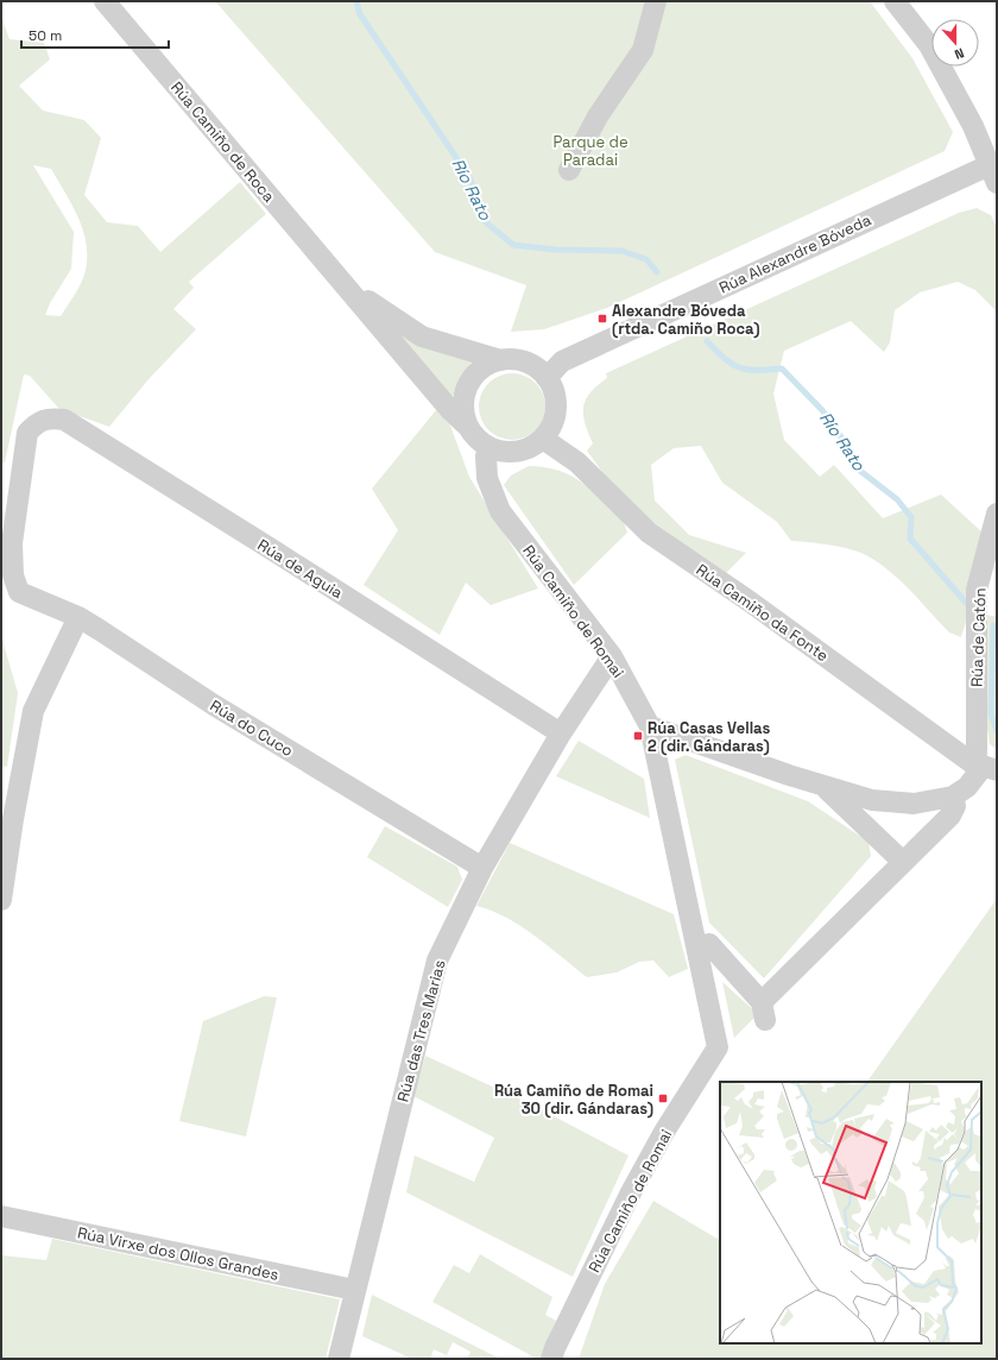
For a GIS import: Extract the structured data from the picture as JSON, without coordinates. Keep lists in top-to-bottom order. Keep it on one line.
{"streets":{"street":["Rúa Camiño de Roca","Rúa Alexandre Bóveda","Rúa de Aguia","Rúa Camiño de Romai","Rúa Camiño da Fonte","Rúa de Catón","Rúa do Cuco","Rúa das Tres Marias","Rúa Virxe dos Ollos Grandes"]},"crossings":[["Rúa Camiño de Roca","Rúa Alexandre Bóveda"],["Rúa Camiño de Roca","Rúa Camiño de Romai"],["Rúa Camiño de Roca","Rúa Camiño da Fonte"],["Rúa Alexandre Bóveda","Rúa Camiño de Romai"],["Rúa Alexandre Bóveda","Rúa Camiño da Fonte"],["Rúa de Aguia","Rúa do Cuco"],["Rúa de Aguia","Rúa das Tres Marias"],["Rúa Camiño de Romai","Rúa Camiño da Fonte"],["Rúa Camiño de Romai","Rúa das Tres Marias"],["Rúa Camiño da Fonte","Rúa de Catón"],["Rúa do Cuco","Rúa das Tres Marias"],["Rúa das Tres Marias","Rúa Virxe dos Ollos Grandes"]],"water":["Río Rato"],"parks":["Parque de Paradai"],"places":{"transit":["Alexandre Bóveda (rtda. Camiño Roca)","Rúa Casas Vellas 2 (dir. Gándaras)","Rúa Camiño de Romai 30 (dir. Gándaras)"]},"scale_bar":"50 m","north":"bottom"}
